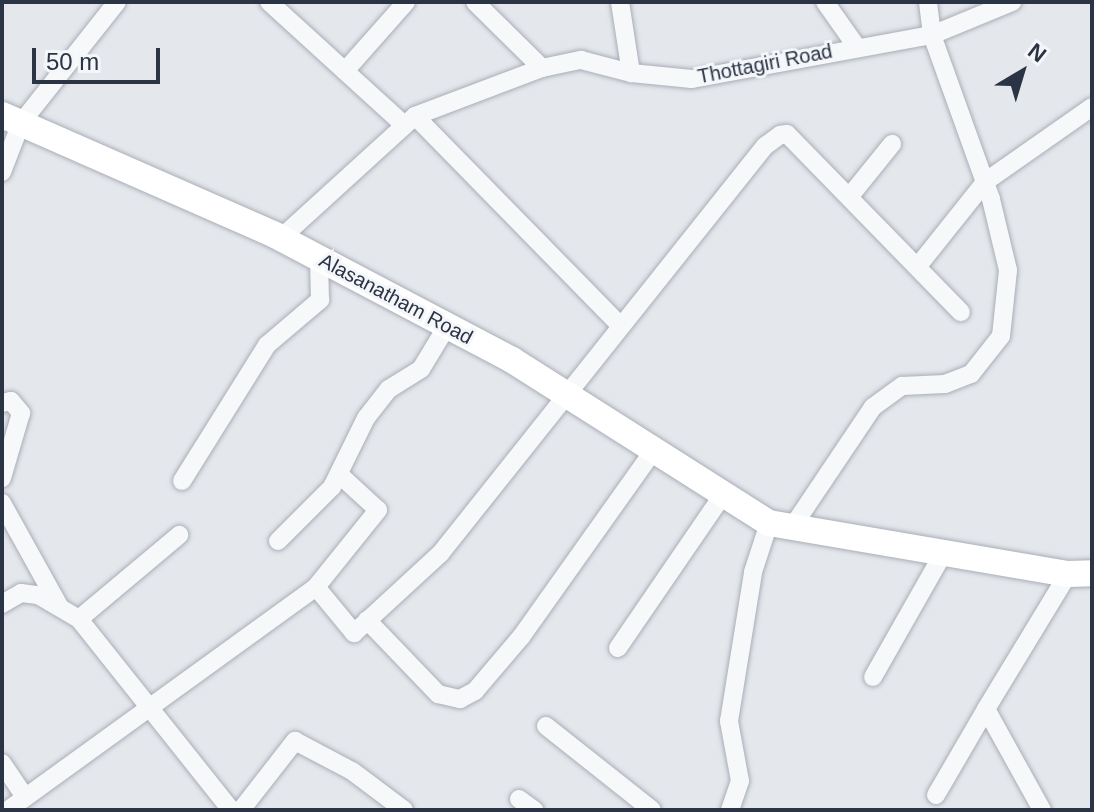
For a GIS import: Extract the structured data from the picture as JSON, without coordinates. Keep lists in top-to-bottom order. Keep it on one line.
{"streets":{"main road":["Alasanatham Road"],"street":["Thottagiri Road"]},"crossings":[["Thottagiri Road","Alasanatham Road"]],"scale_bar":"50 m","north":"top right"}
